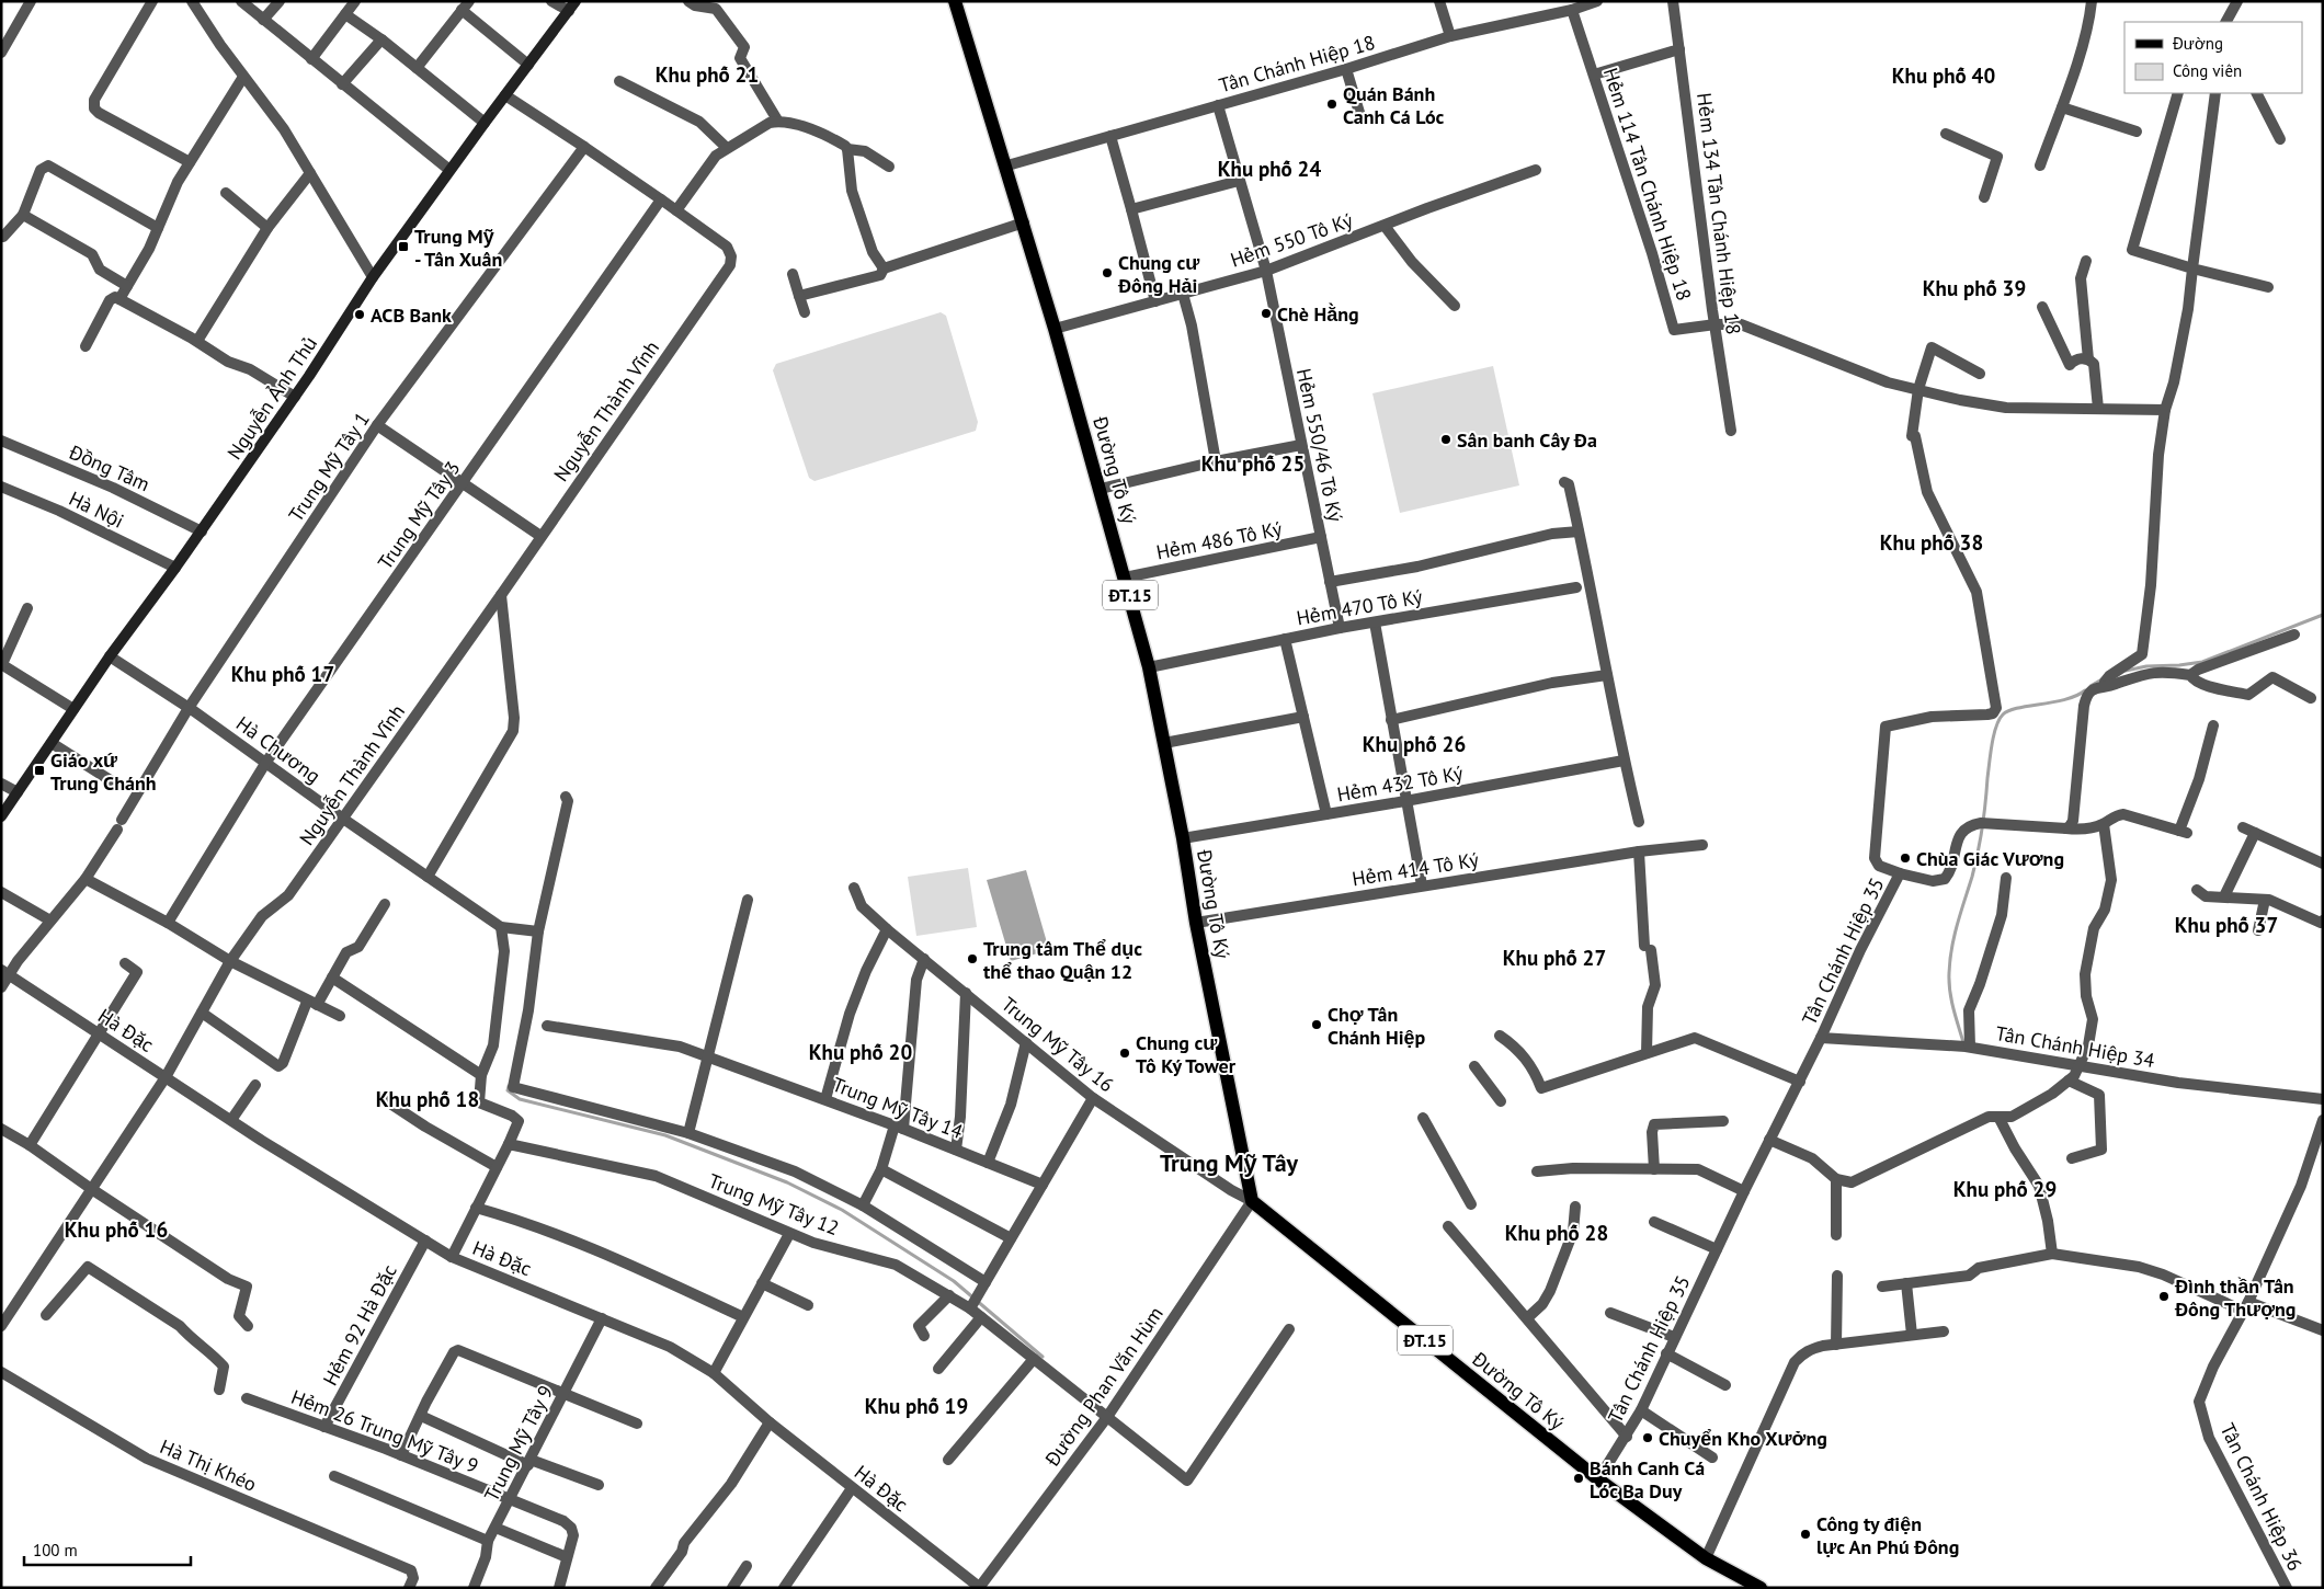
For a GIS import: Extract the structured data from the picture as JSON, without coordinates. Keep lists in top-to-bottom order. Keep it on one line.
{"streets":{"main road":["Nguyễn Ảnh Thủ","Đường Tô Ký","ĐT.15"],"street":["Tân Chánh Hiệp 18","Hẻm 114 Tân Chánh Hiệp 18","Hẻm 134 Tân Chánh Hiệp 18","Hẻm 550 Tô Ký","Nguyễn Thành Vĩnh","Hẻm 550/46 Tô Ký","Trung Mỹ Tây 1","Đồng Tâm","Hà Nội","Trung Mỹ Tây 3","Hẻm 486 Tô Ký","Hẻm 470 Tô Ký","Hà Chương","Hẻm 432 Tô Ký","Hẻm 414 Tô Ký","Tân Chánh Hiệp 35","Hà Đặc","Trung Mỹ Tây 16","Tân Chánh Hiệp 34","Trung Mỹ Tây 14","Trung Mỹ Tây 12","Hẻm 92 Hà Đặc","Đường Phan Văn Hùm","Hẻm 26 Trung Mỹ Tây 9","Trung Mỹ Tây 9","Hà Thị Khéo","Tân Chánh Hiệp 36"]},"crossings":[["Tân Chánh Hiệp 18","Hẻm 114 Tân Chánh Hiệp 18"],["Tân Chánh Hiệp 18","Hẻm 550/46 Tô Ký"],["Tân Chánh Hiệp 18","Đường Tô Ký"],["Hẻm 114 Tân Chánh Hiệp 18","Hẻm 134 Tân Chánh Hiệp 18"],["Hẻm 550 Tô Ký","Hẻm 550/46 Tô Ký"],["Hẻm 550 Tô Ký","Đường Tô Ký"],["Nguyễn Ảnh Thủ","Đồng Tâm"],["Nguyễn Ảnh Thủ","Hà Nội"],["Nguyễn Ảnh Thủ","Hà Chương"],["Nguyễn Thành Vĩnh","Hà Chương"],["Nguyễn Thành Vĩnh","Hà Đặc"],["Hẻm 550/46 Tô Ký","Hẻm 486 Tô Ký"],["Hẻm 550/46 Tô Ký","Hẻm 470 Tô Ký"],["Trung Mỹ Tây 1","Hà Chương"],["Trung Mỹ Tây 1","Hà Đặc"],["Đường Tô Ký","Hẻm 486 Tô Ký"],["Đường Tô Ký","Hẻm 470 Tô Ký"],["Đường Tô Ký","Hẻm 432 Tô Ký"],["Đường Tô Ký","Hẻm 414 Tô Ký"],["Đường Tô Ký","Tân Chánh Hiệp 35"],["Đường Tô Ký","Trung Mỹ Tây 16"],["Đường Tô Ký","Đường Phan Văn Hùm"],["Trung Mỹ Tây 3","Hà Chương"],["Tân Chánh Hiệp 35","Tân Chánh Hiệp 34"],["Hà Đặc","Hẻm 92 Hà Đặc"],["Hà Đặc","Đường Phan Văn Hùm"],["Hà Đặc","Trung Mỹ Tây 9"],["Trung Mỹ Tây 16","Đường Phan Văn Hùm"],["Trung Mỹ Tây 12","Đường Phan Văn Hùm"],["Hẻm 92 Hà Đặc","Hẻm 26 Trung Mỹ Tây 9"],["Hẻm 26 Trung Mỹ Tây 9","Trung Mỹ Tây 9"]],"districts":["Khu phố 21","Khu phố 40","Khu phố 24","Khu phố 39","Khu phố 25","Khu phố 38","Khu phố 17","Khu phố 26","Khu phố 37","Khu phố 27","Khu phố 20","Khu phố 18","Trung Mỹ Tây","Khu phố 29","Khu phố 16","Khu phố 28","Khu phố 19"],"places":{"other":["Quán Bánh Canh Cá Lóc","Chung cư Đông Hải","Chè Hằng","ACB Bank","Sân banh Cây Đa","Chùa Giác Vương","Trung tâm Thể dục thể thao Quận 12","Chợ Tân Chánh Hiệp","Chung cư Tô Ký Tower","Đình thần Tân Đông Thượng","Chuyển Kho Xưởng","Bánh Canh Cá Lóc Ba Duy","Công ty điện lực An Phú Đông"],"transit":["Trung Mỹ - Tân Xuân","Giáo xứ Trung Chánh"]},"legend":["Đường","Công viên"],"scale_bar":"100 m"}
